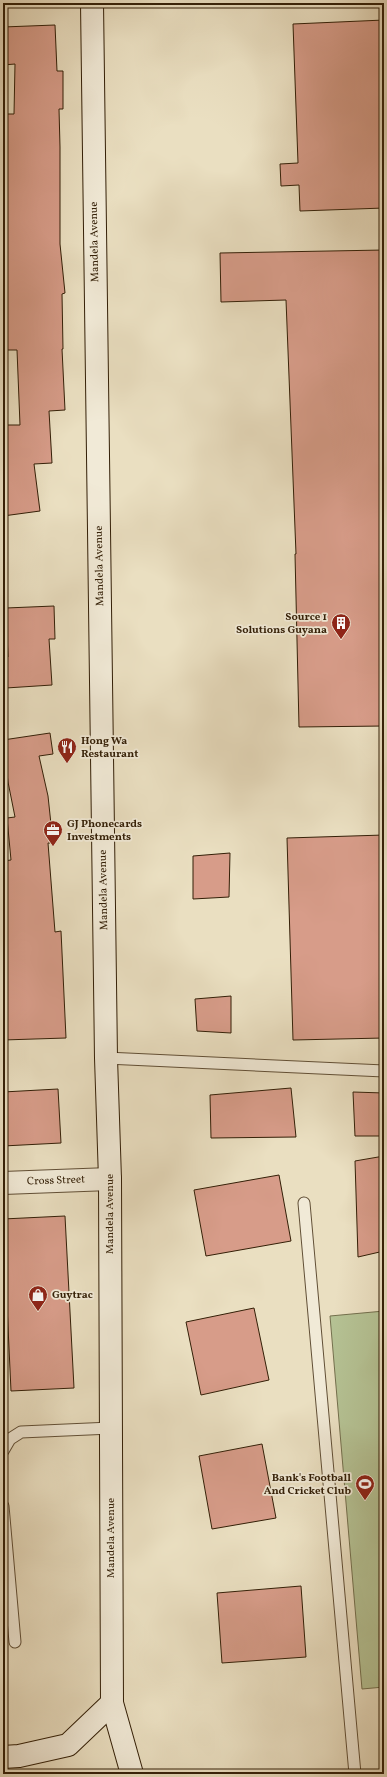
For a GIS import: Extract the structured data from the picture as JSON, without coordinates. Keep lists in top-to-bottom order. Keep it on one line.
{"streets":{"main road":["Mandela Avenue","Cross Street"]},"crossings":[["Mandela Avenue","Cross Street"]],"places":{"building":["Source 1 Solutions Guyana"],"restaurant":["Hong Wa Restaurant"],"office":["GJ Phonecards Investments"],"shop":["Guytrac"],"sports":["Bank's Football And Cricket Club"]}}
